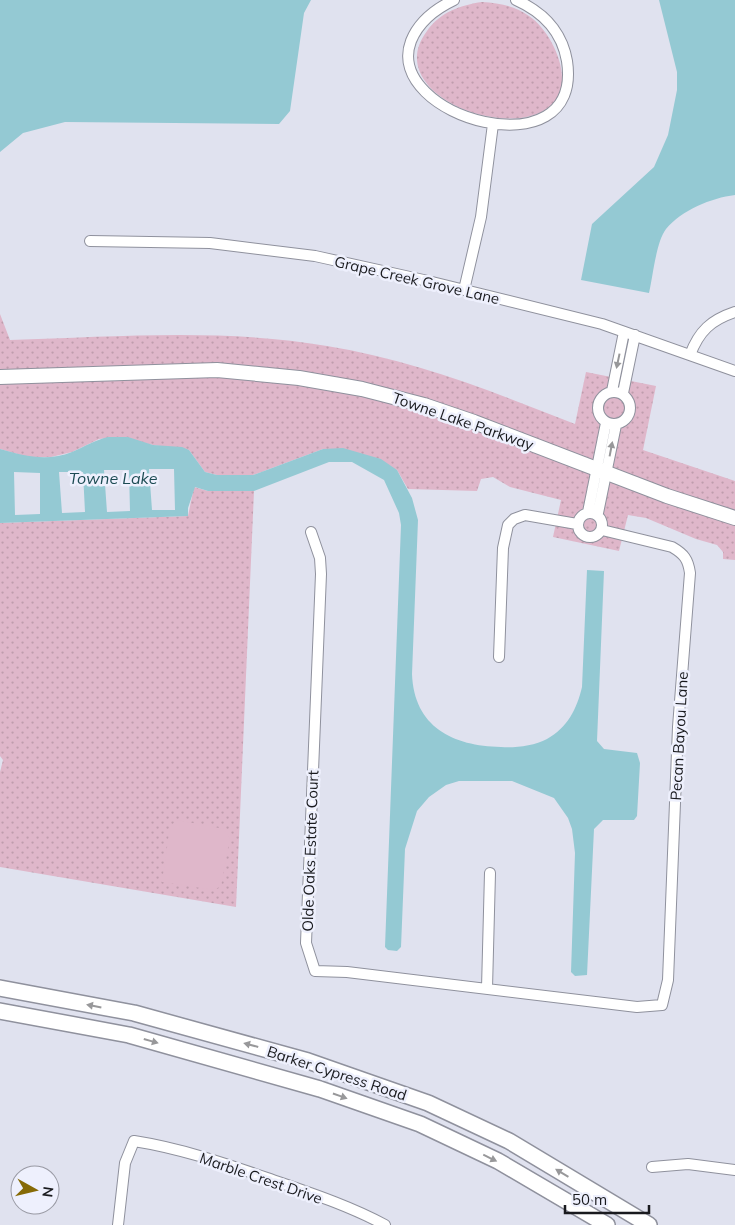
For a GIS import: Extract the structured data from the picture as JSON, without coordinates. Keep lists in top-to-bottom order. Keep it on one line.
{"streets":{"main road":["Barker Cypress Road"],"street":["Grape Creek Grove Lane","Towne Lake Parkway","Pecan Bayou Lane","Olde Oaks Estate Court","Marble Crest Drive"]},"crossings":[["Pecan Bayou Lane","Olde Oaks Estate Court"]],"water":["Towne Lake"],"scale_bar":"50 m","north":"right"}
